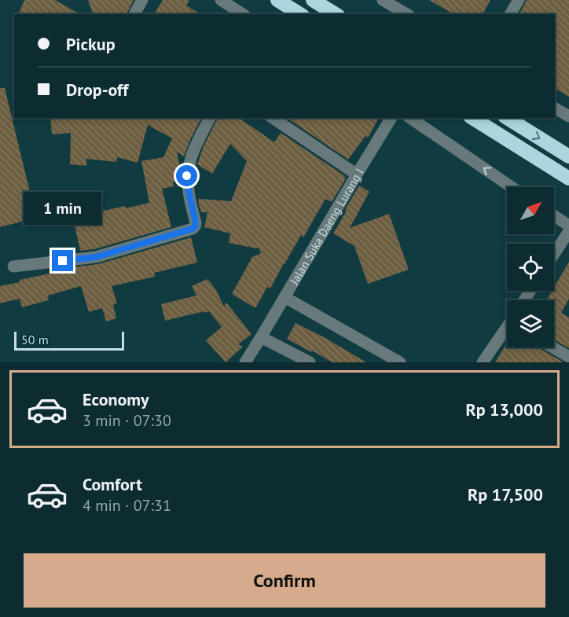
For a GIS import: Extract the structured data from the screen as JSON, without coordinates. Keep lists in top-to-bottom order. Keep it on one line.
{"streets":{"street":["Jalan Suka Daeng Lurang I"]},"scale_bar":"50 m","north":"top right","page":{"banner":["Pickup","Drop-off"],"bubble":"1 min","scale":"50 m","list":[{"name":"Economy","note":"3 min · 07:30","value":"Rp 13,000"},{"name":"Comfort","note":"4 min · 07:31","value":"Rp 17,500"}],"buttons":"Confirm"}}
